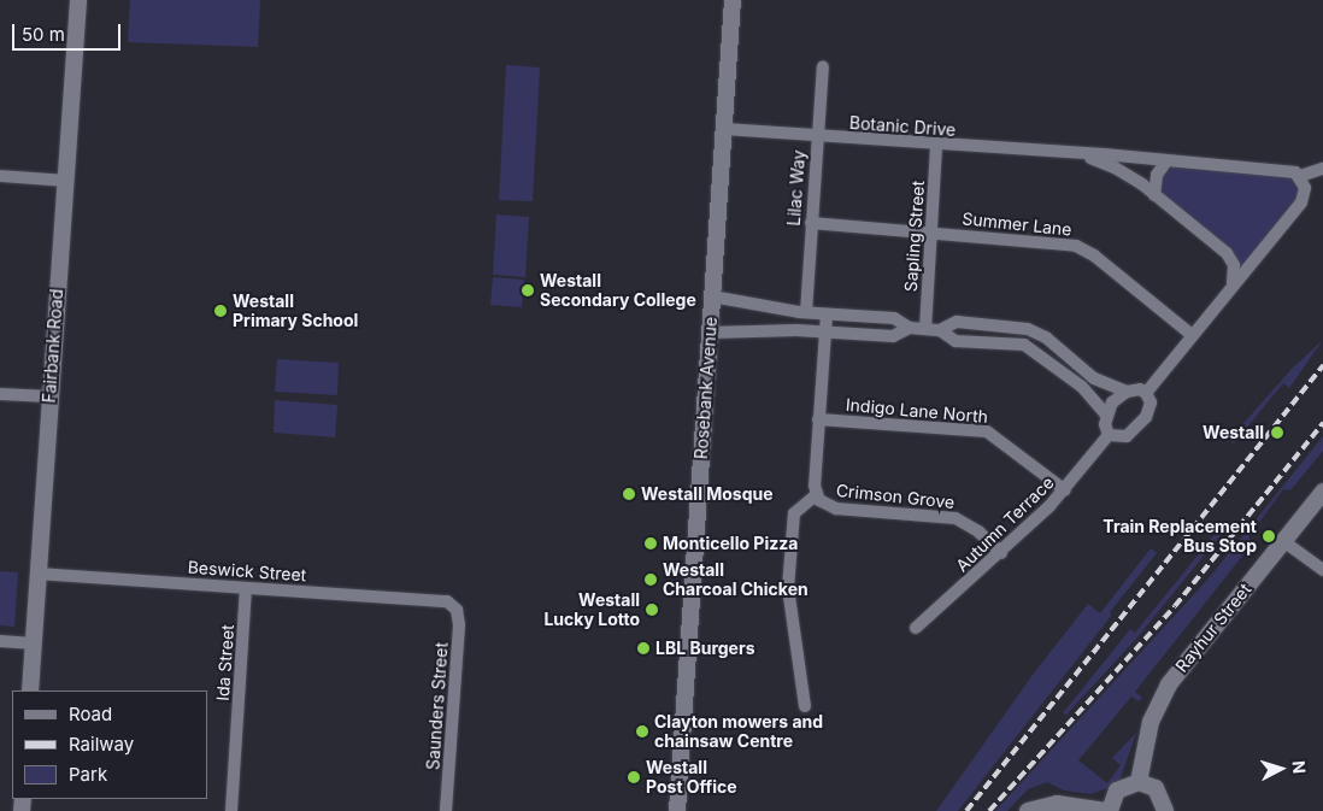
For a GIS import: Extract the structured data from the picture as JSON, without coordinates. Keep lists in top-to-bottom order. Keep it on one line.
{"streets":{"main road":["Fairbank Road","Rosebank Avenue","Rayhur Street"],"street":["Botanic Drive","Lilac Way","Summer Lane","Sapling Street","Indigo Lane North","Crimson Grove","Autumn Terrace","Beswick Street","Ida Street","Saunders Street"]},"crossings":[["Botanic Drive","Lilac Way"],["Botanic Drive","Sapling Street"],["Botanic Drive","Rosebank Avenue"],["Lilac Way","Summer Lane"],["Summer Lane","Sapling Street"],["Fairbank Road","Beswick Street"],["Indigo Lane North","Crimson Grove"],["Indigo Lane North","Autumn Terrace"],["Crimson Grove","Autumn Terrace"],["Beswick Street","Ida Street"],["Beswick Street","Saunders Street"]],"places":["Westall Secondary College","Westall Primary School","Westall","Westall Mosque","Train Replacement Bus Stop","Monticello Pizza","Westall Charcoal Chicken","Westall Lucky Lotto","LBL Burgers","Clayton mowers and chainsaw Centre","Westall Post Office"],"legend":["Road","Railway","Park"],"scale_bar":"50 m","north":"right"}
